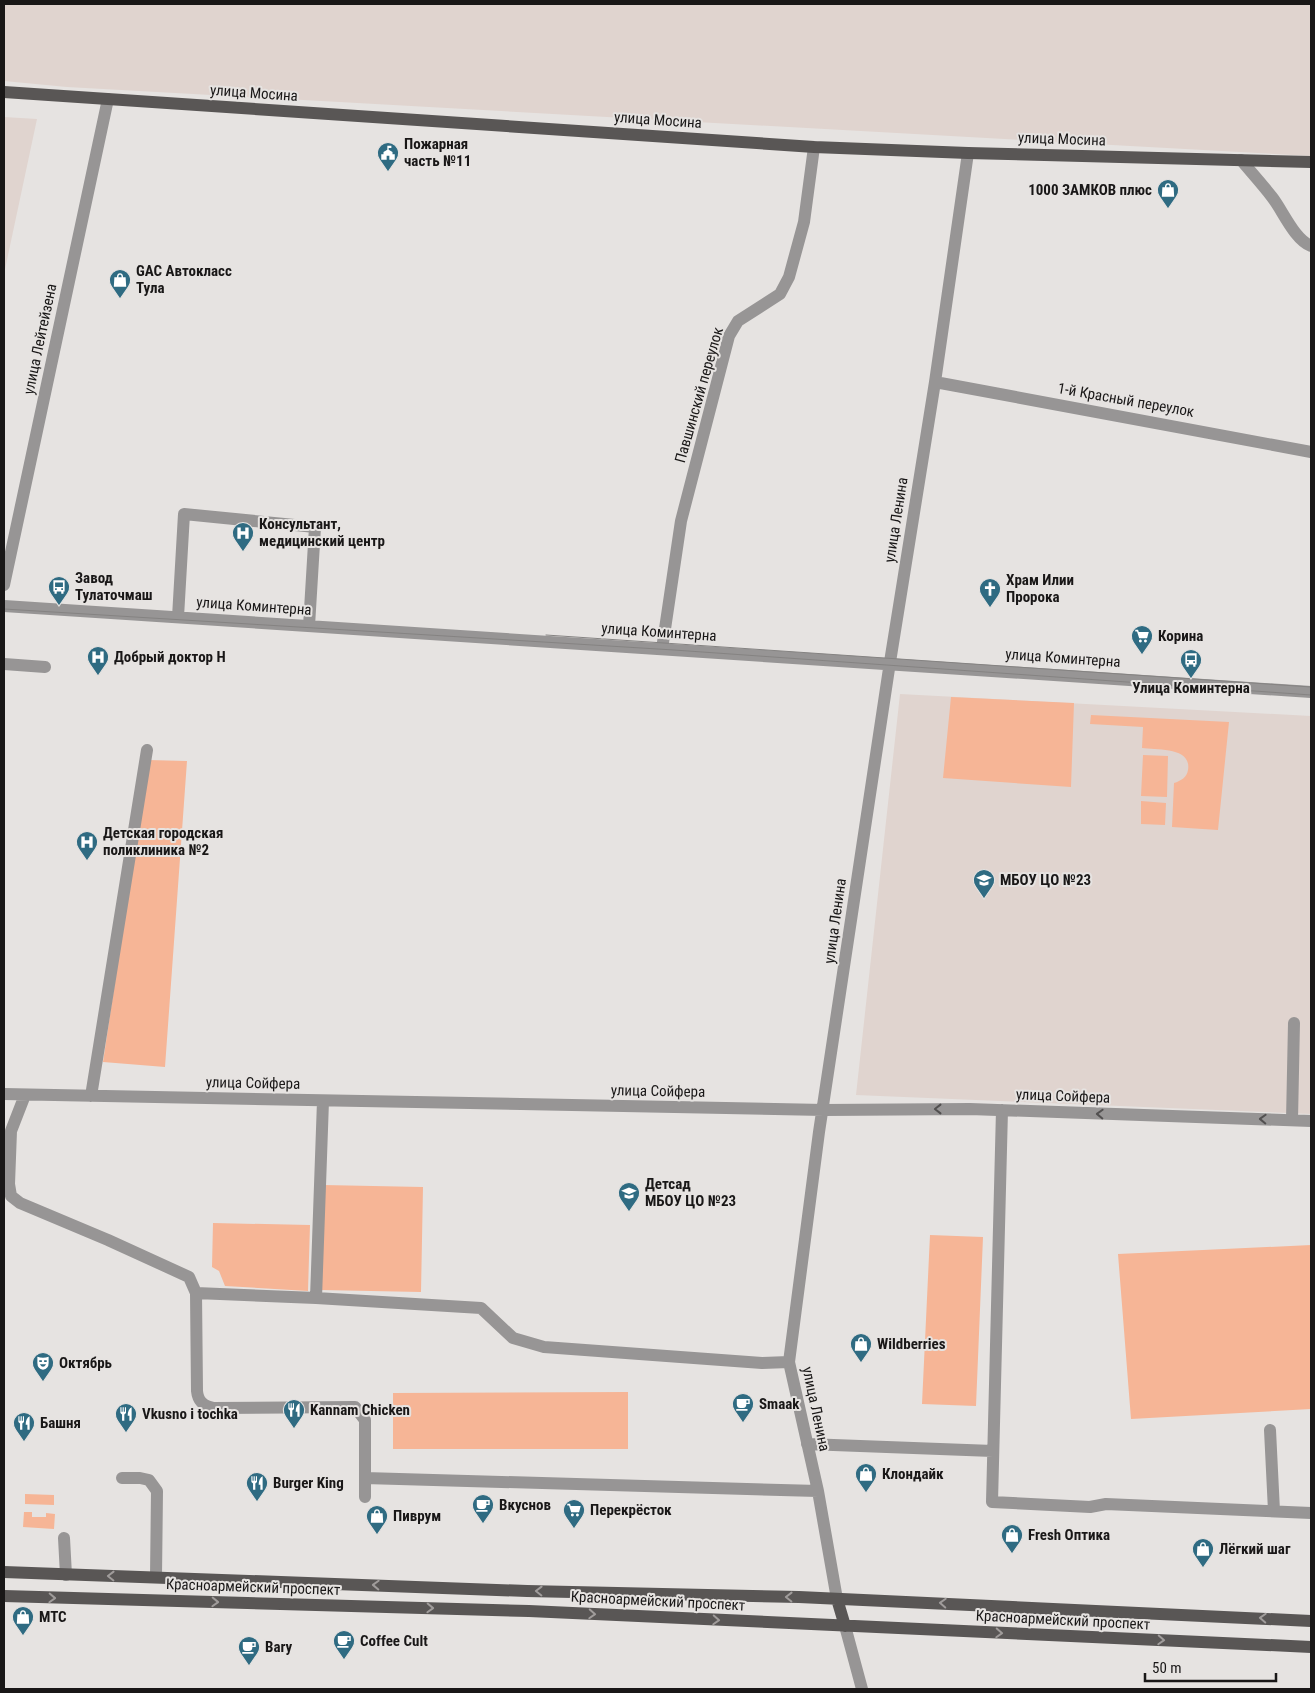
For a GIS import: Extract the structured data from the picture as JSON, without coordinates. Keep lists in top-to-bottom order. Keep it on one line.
{"streets":{"main road":["улица Мосина","улица Ленина","Красноармейский проспект"],"street":["улица Лейтейзена","Павшинский переулок","1-й Красный переулок","улица Коминтерна","улица Сойфера"]},"crossings":[["улица Мосина","улица Лейтейзена"],["улица Мосина","Павшинский переулок"],["улица Мосина","улица Ленина"],["Павшинский переулок","улица Коминтерна"],["1-й Красный переулок","улица Ленина"],["улица Ленина","улица Коминтерна"],["улица Ленина","улица Сойфера"],["улица Ленина","Красноармейский проспект"]],"one_way":["улица Сойфера"],"places":{"public building":["Пожарная часть №11"],"shop":["1000 ЗАМКОВ плюс","GAC Автокласс Тула","Wildberries","Клондайк","Пиврум","Fresh Оптика","Лёгкий шаг","МТС"],"hospital":["Консультант, медицинский центр","Добрый доктор Н","Детская городская поликлиника №2"],"bus stop":["Завод Тулаточмаш","Улица Коминтерна"],"church":["Храм Илии Пророка"],"supermarket":["Корина","Перекрёсток"],"school or university":["МБОУ ЦО №23","Детсад МБОУ ЦО №23"],"theatre":["Октябрь"],"cafe":["Smaak","Вкуснов","Coffee Cult","Bary"],"restaurant":["Kannam Chicken","Vkusno i tochka","Башня","Burger King"]},"scale_bar":"50 m"}
